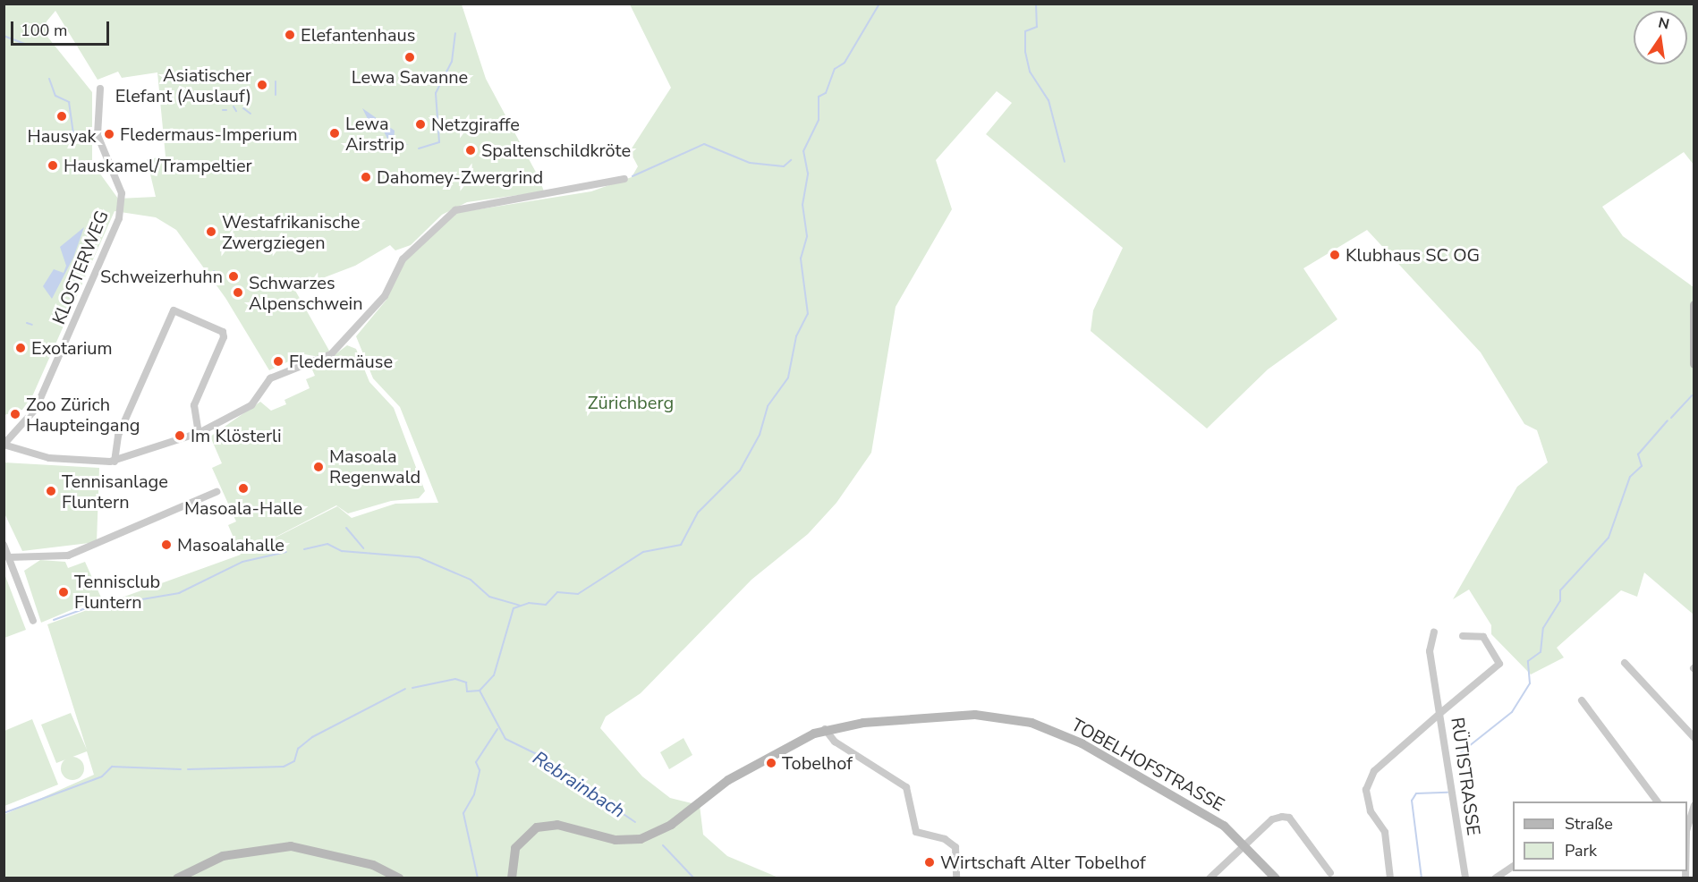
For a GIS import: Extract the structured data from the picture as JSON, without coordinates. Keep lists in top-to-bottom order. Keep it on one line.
{"streets":{"main road":["TOBELHOFSTRASSE"],"street":["KLOSTERWEG","RÜTISTRASSE"]},"water":["Rebrainbach"],"parks":["Zürichberg"],"places":["Elefantenhaus","Lewa Savanne","Asiatischer Elefant (Auslauf)","Hausyak","Netzgiraffe","Lewa Airstrip","Fledermaus-Imperium","Spaltenschildkröte","Hauskamel/Trampeltier","Dahomey-Zwergrind","Westafrikanische Zwergziegen","Klubhaus SC OG","Schweizerhuhn","Schwarzes Alpenschwein","Exotarium","Fledermäuse","Zoo Zürich Haupteingang","Im Klösterli","Masoala Regenwald","Masoala-Halle","Tennisanlage Fluntern","Masoalahalle","Tennisclub Fluntern","Tobelhof","Wirtschaft Alter Tobelhof"],"legend":["Straße","Park"],"scale_bar":"100 m","north":"top"}
